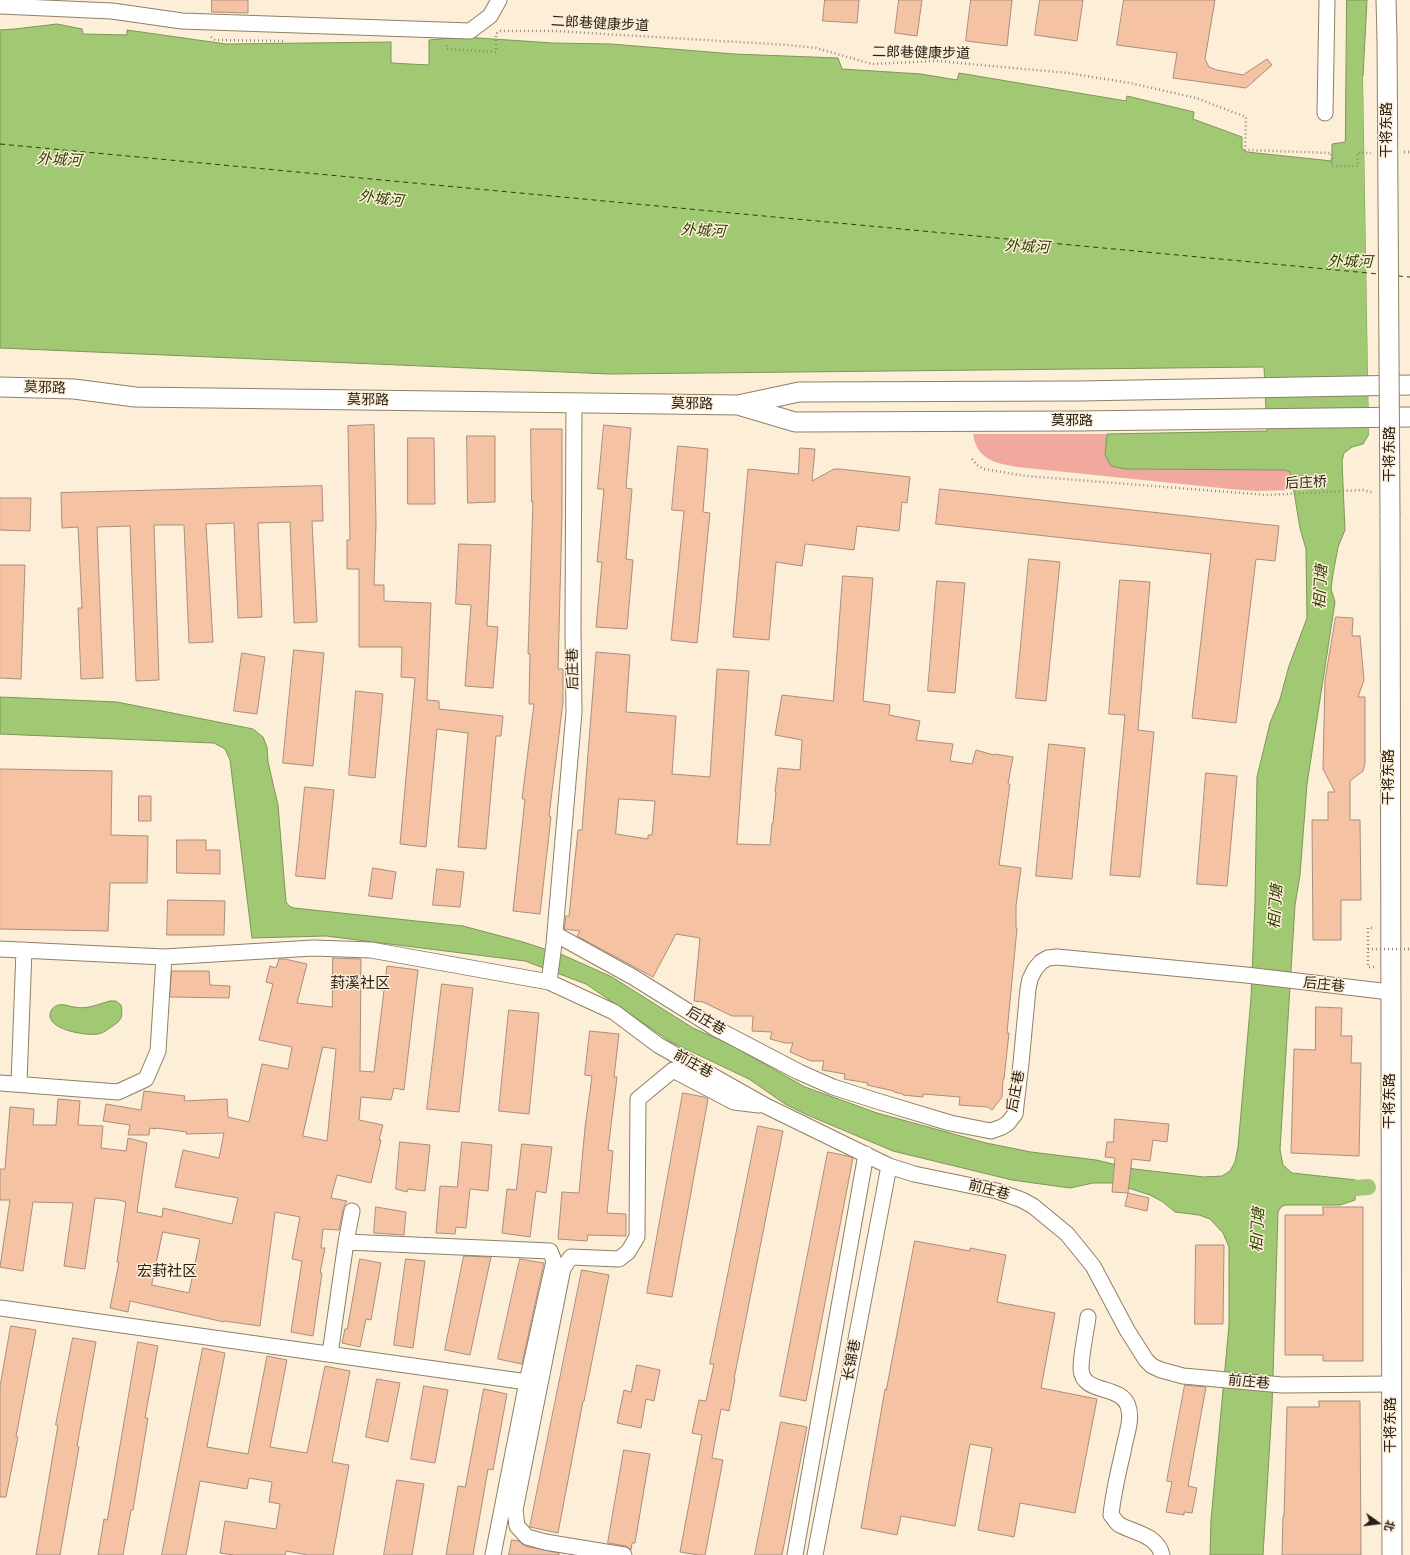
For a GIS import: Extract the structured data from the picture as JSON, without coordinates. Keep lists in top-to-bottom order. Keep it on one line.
{"streets":{"main road":["干将东路","莫邪路"],"street":["后庄巷","前庄巷","长锦巷"],"path":["二郎巷健康步道","后庄桥"]},"crossings":[["干将东路","后庄巷"],["干将东路","前庄巷"],["莫邪路","后庄巷"],["后庄巷","前庄巷"],["前庄巷","长锦巷"]],"districts":["葑溪社区","宏葑社区"],"water":["外城河","相门塘"],"north":"right"}
